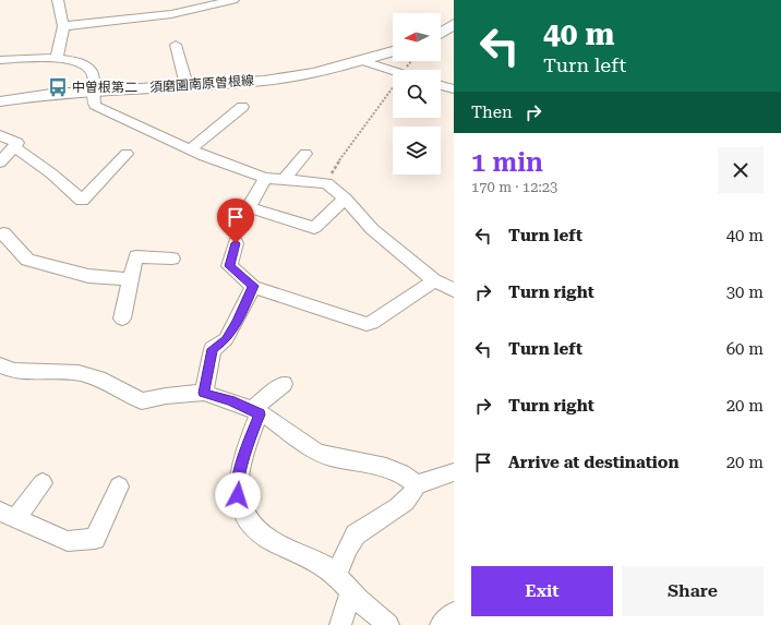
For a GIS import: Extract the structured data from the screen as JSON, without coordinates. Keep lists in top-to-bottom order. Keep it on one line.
{"streets":{"main road":["須磨園南原曽根線"]},"places":{"bus stop":["中曽根第二"]},"north":"left","page":{"turn":["40 m","Turn left"],"then":"Then","heading":["1 min","170 m · 12:23"],"list":[{"name":"Turn left","value":"40 m"},{"name":"Turn right","value":"30 m"},{"name":"Turn left","value":"60 m"},{"name":"Turn right","value":"20 m"},{"name":"Arrive at destination","value":"20 m"}],"buttons":["Exit","Share"]}}
